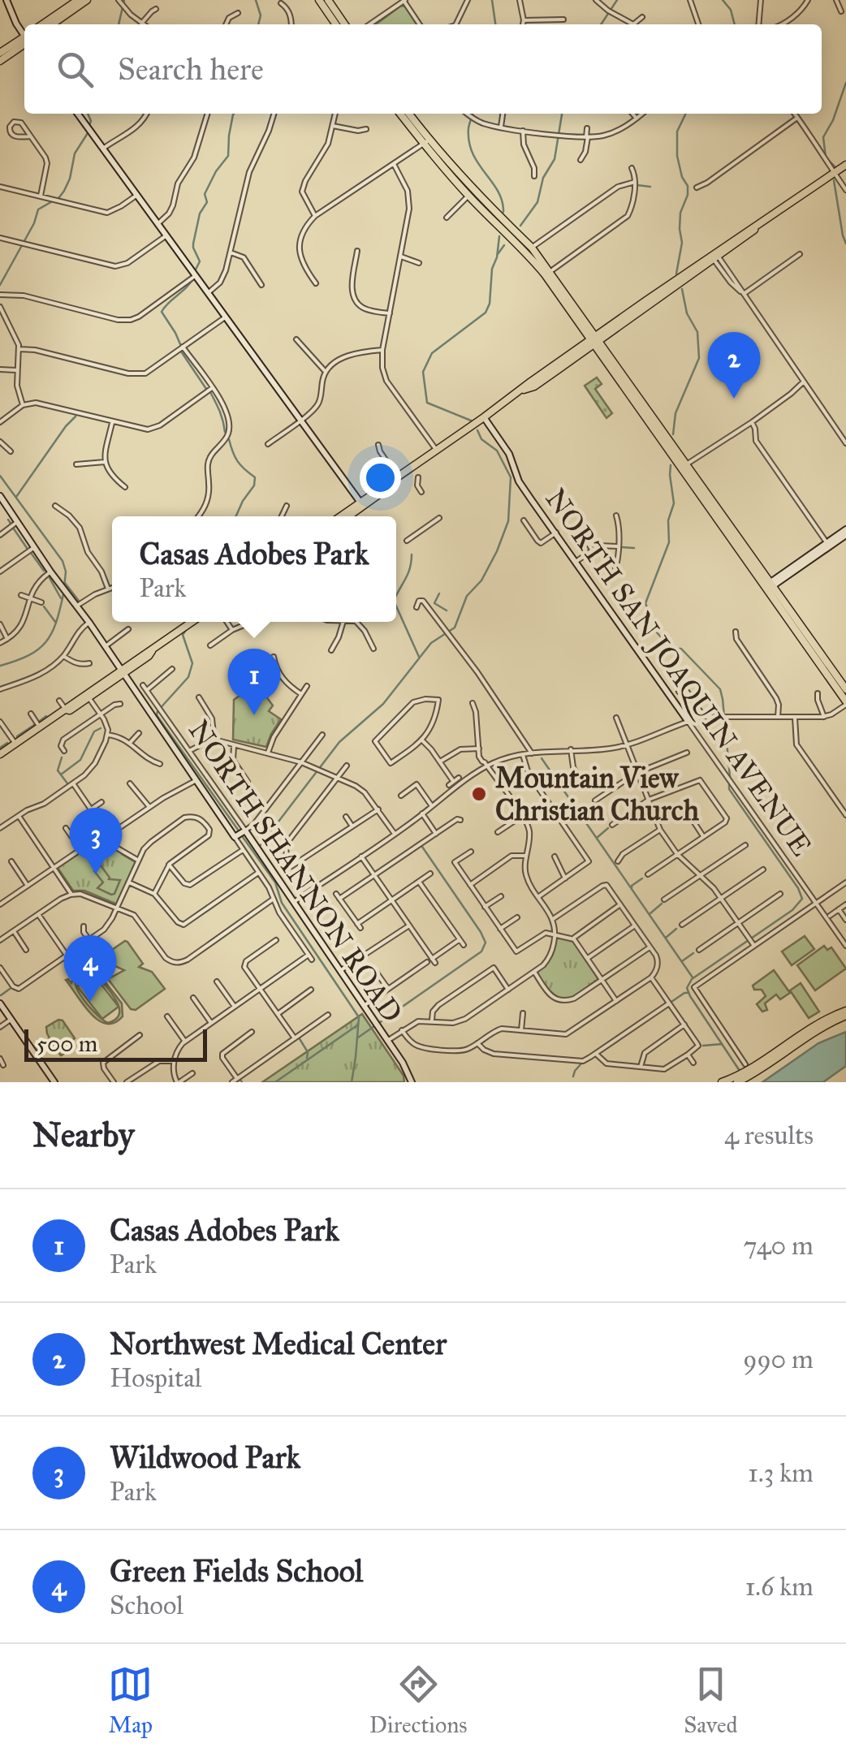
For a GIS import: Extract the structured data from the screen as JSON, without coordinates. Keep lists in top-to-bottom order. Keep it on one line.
{"streets":{"street":["NORTH SAN JOAQUIN AVENUE","NORTH SHANNON ROAD"]},"places":["Mountain View Christian Church"],"scale_bar":"500 m","page":{"search":"Search here","pins":["2","1","3","4"],"popup":["Casas Adobes Park","Park"],"scale":"500 m","heading":["Nearby","4 results"],"list":[{"mark":"1","name":"Casas Adobes Park","note":"Park","value":"740 m"},{"mark":"2","name":"Northwest Medical Center","note":"Hospital","value":"990 m"},{"mark":"3","name":"Wildwood Park","note":"Park","value":"1.3 km"},{"mark":"4","name":"Green Fields School","note":"School","value":"1.6 km"}],"nav":["Map","Directions","Saved"]}}
